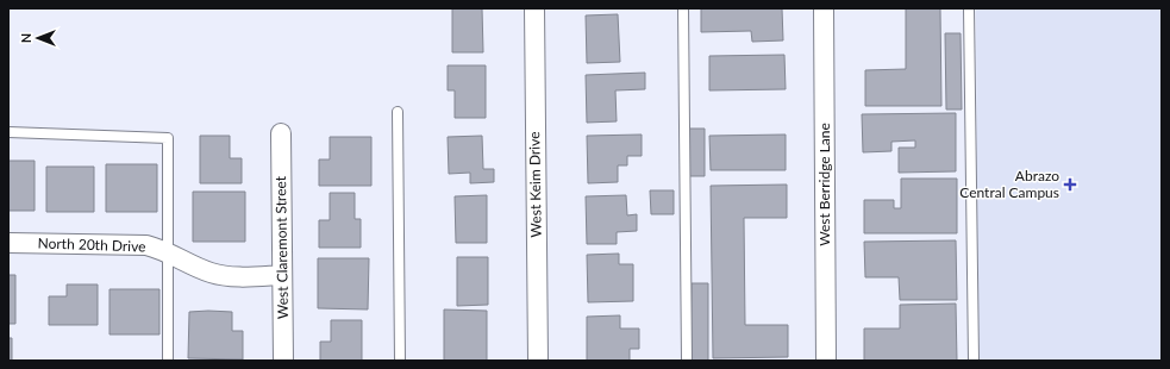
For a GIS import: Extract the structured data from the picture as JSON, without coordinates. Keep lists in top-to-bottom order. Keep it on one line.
{"streets":{"street":["West Keim Drive","West Berridge Lane","North 20th Drive","West Claremont Street"]},"crossings":[["North 20th Drive","West Claremont Street"]],"places":{"health":["Abrazo Central Campus"]},"north":"left"}
